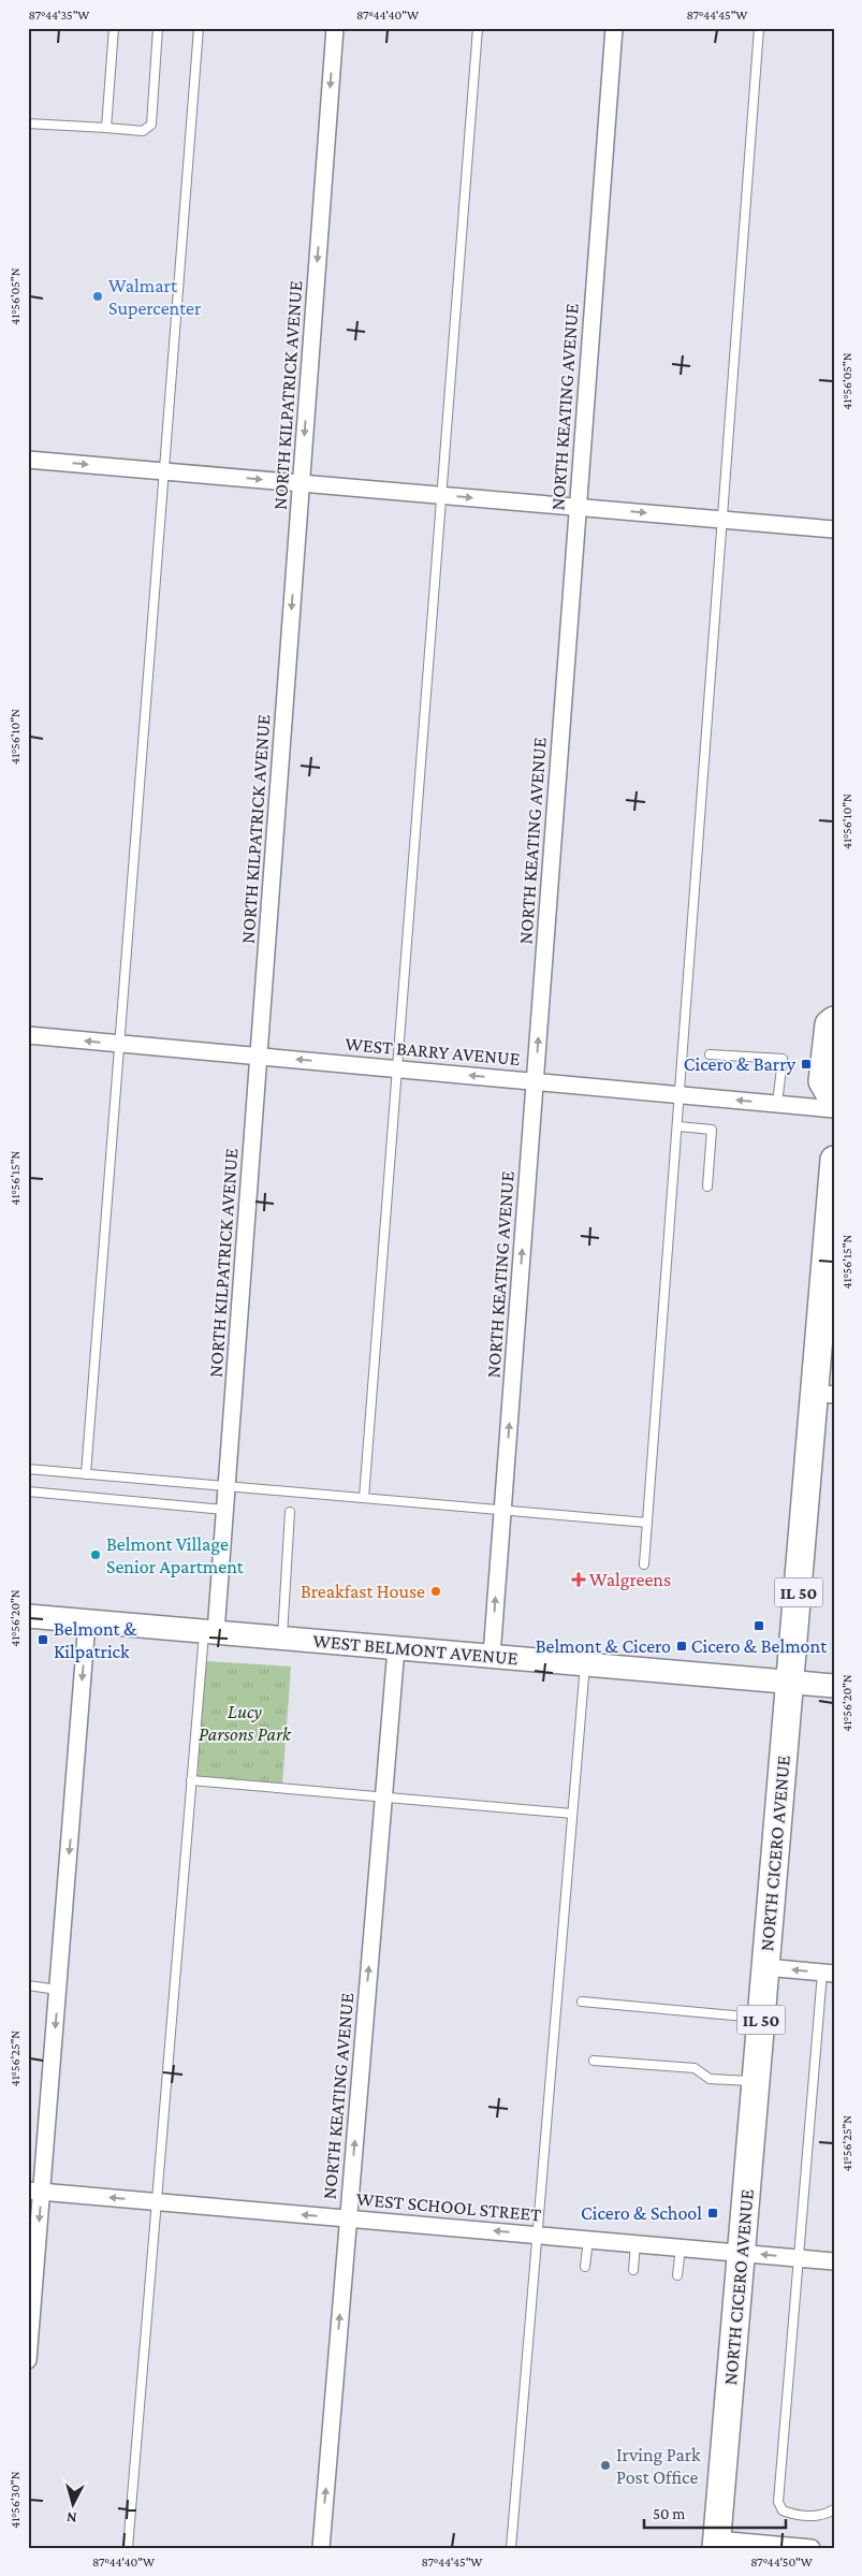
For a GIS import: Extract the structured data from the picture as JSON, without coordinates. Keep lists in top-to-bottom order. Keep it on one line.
{"streets":{"main road":["IL 50","WEST BELMONT AVENUE","NORTH CICERO AVENUE"],"street":["NORTH KILPATRICK AVENUE","NORTH KEATING AVENUE","WEST BARRY AVENUE","WEST SCHOOL STREET"]},"crossings":[["NORTH KILPATRICK AVENUE","WEST BARRY AVENUE"],["NORTH KILPATRICK AVENUE","WEST BELMONT AVENUE"],["NORTH KEATING AVENUE","WEST BARRY AVENUE"],["NORTH KEATING AVENUE","WEST BELMONT AVENUE"],["NORTH KEATING AVENUE","WEST SCHOOL STREET"],["WEST BELMONT AVENUE","NORTH CICERO AVENUE"],["NORTH CICERO AVENUE","WEST SCHOOL STREET"]],"one_way":["NORTH KILPATRICK AVENUE","NORTH KEATING AVENUE","WEST BARRY AVENUE","WEST SCHOOL STREET"],"parks":["Lucy Parsons Park"],"places":{"other":["Walmart Supercenter","Belmont Village Senior Apartment","Breakfast House","Irving Park Post Office"],"transit":["Cicero & Barry","Cicero & Belmont","Belmont & Kilpatrick","Belmont & Cicero","Cicero & School"],"health":["Walgreens"]},"scale_bar":"50 m","north":"bottom","coordinates":["87°44'35\"W","87°44'40\"W","87°44'45\"W","41°56'05\"N","41°56'10\"N","41°56'15\"N","41°56'20\"N","41°56'25\"N","41°56'30\"N","87°44'50\"W"]}
